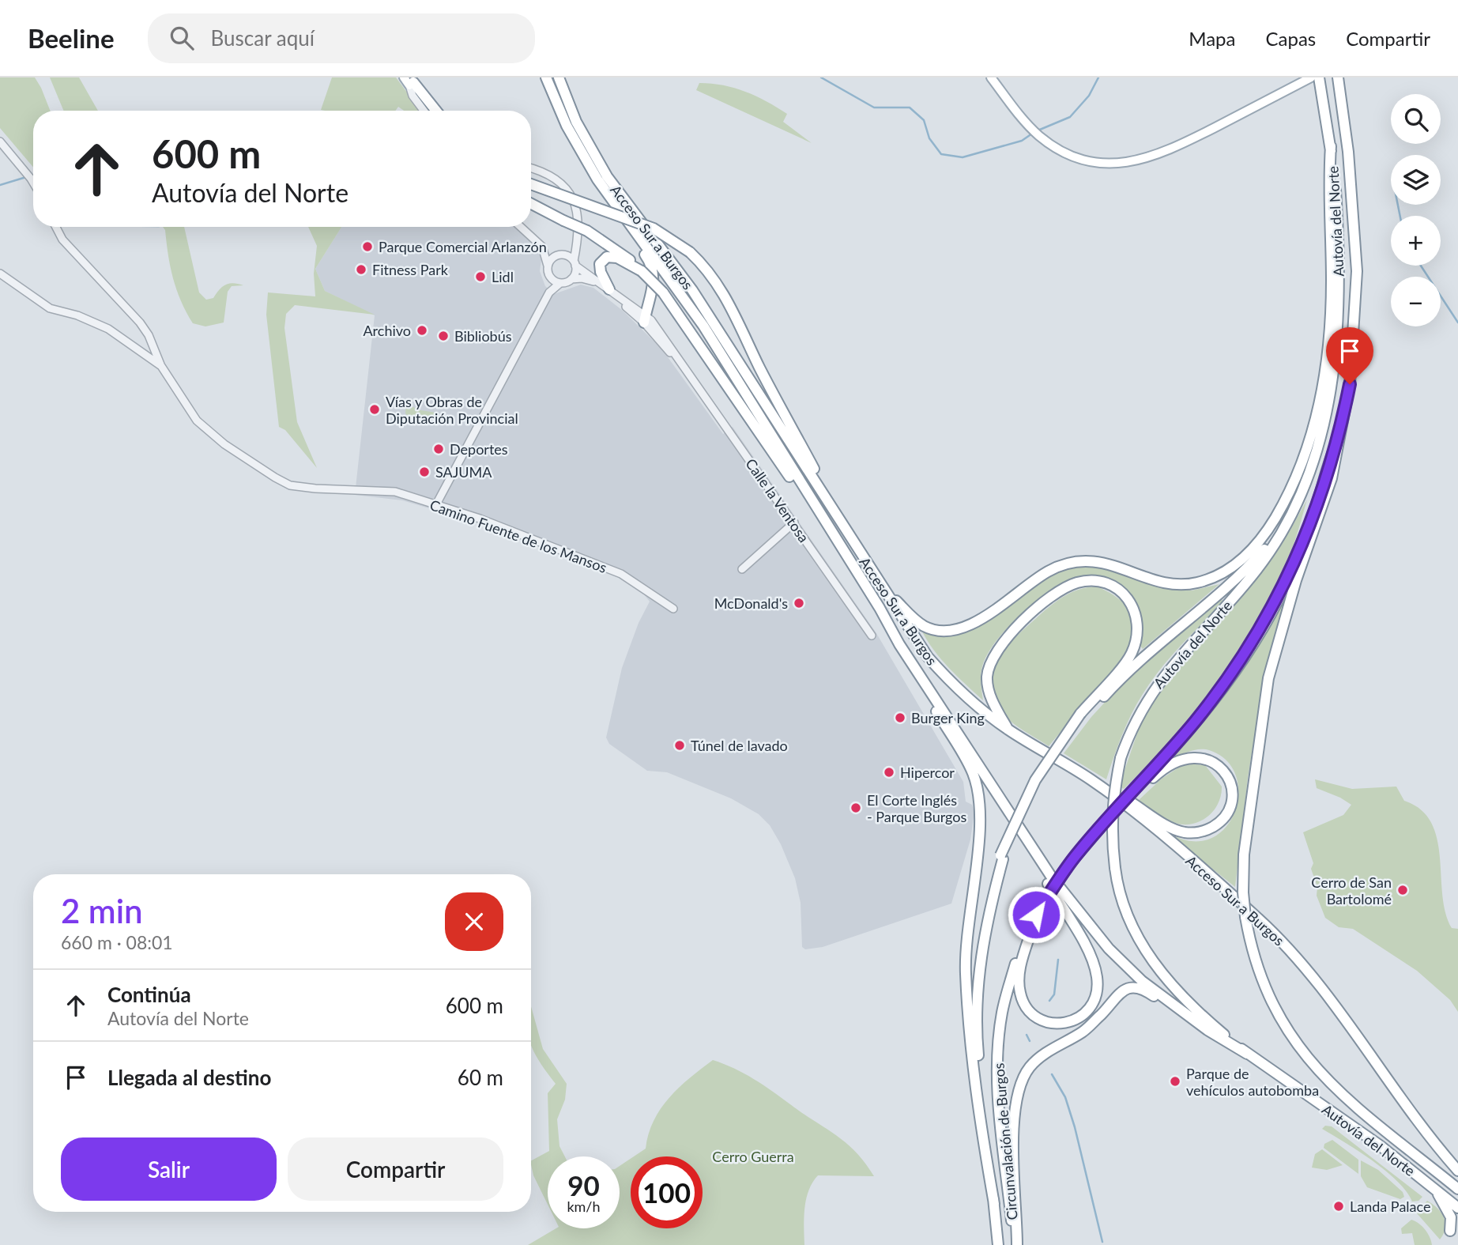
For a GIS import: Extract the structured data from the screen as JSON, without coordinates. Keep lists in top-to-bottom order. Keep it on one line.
{"streets":{"highway":["Autovía del Norte","Acceso Sur a Burgos","Circunvalación de Burgos"],"street":["Calle la Ventosa","Camino Fuente de los Mansos"]},"crossings":[["Autovía del Norte","Acceso Sur a Burgos"],["Autovía del Norte","Circunvalación de Burgos"]],"parks":["Cerro Guerra"],"places":["Parque Comercial Arlanzón","Fitness Park","Lidl","Archivo","Bibliobús","Vías y Obras de Diputación Provincial","Deportes","SAJUMA","McDonald's","Burger King","Túnel de lavado","Hipercor","El Corte Inglés - Parque Burgos","Cerro de San Bartolomé","Parque de vehículos autobomba","Landa Palace"],"page":{"header":"Beeline","search":"Buscar aquí","nav":["Mapa","Capas","Compartir"],"map_buttons":["+","−"],"turn":["600 m","Autovía del Norte"],"heading":["2 min","660 m · 08:01"],"list":[{"name":"Continúa","note":"Autovía del Norte","value":"600 m"},{"name":"Llegada al destino","value":"60 m"}],"buttons":["Salir","Compartir"],"speed":"90 km/h","limit":"100"}}
